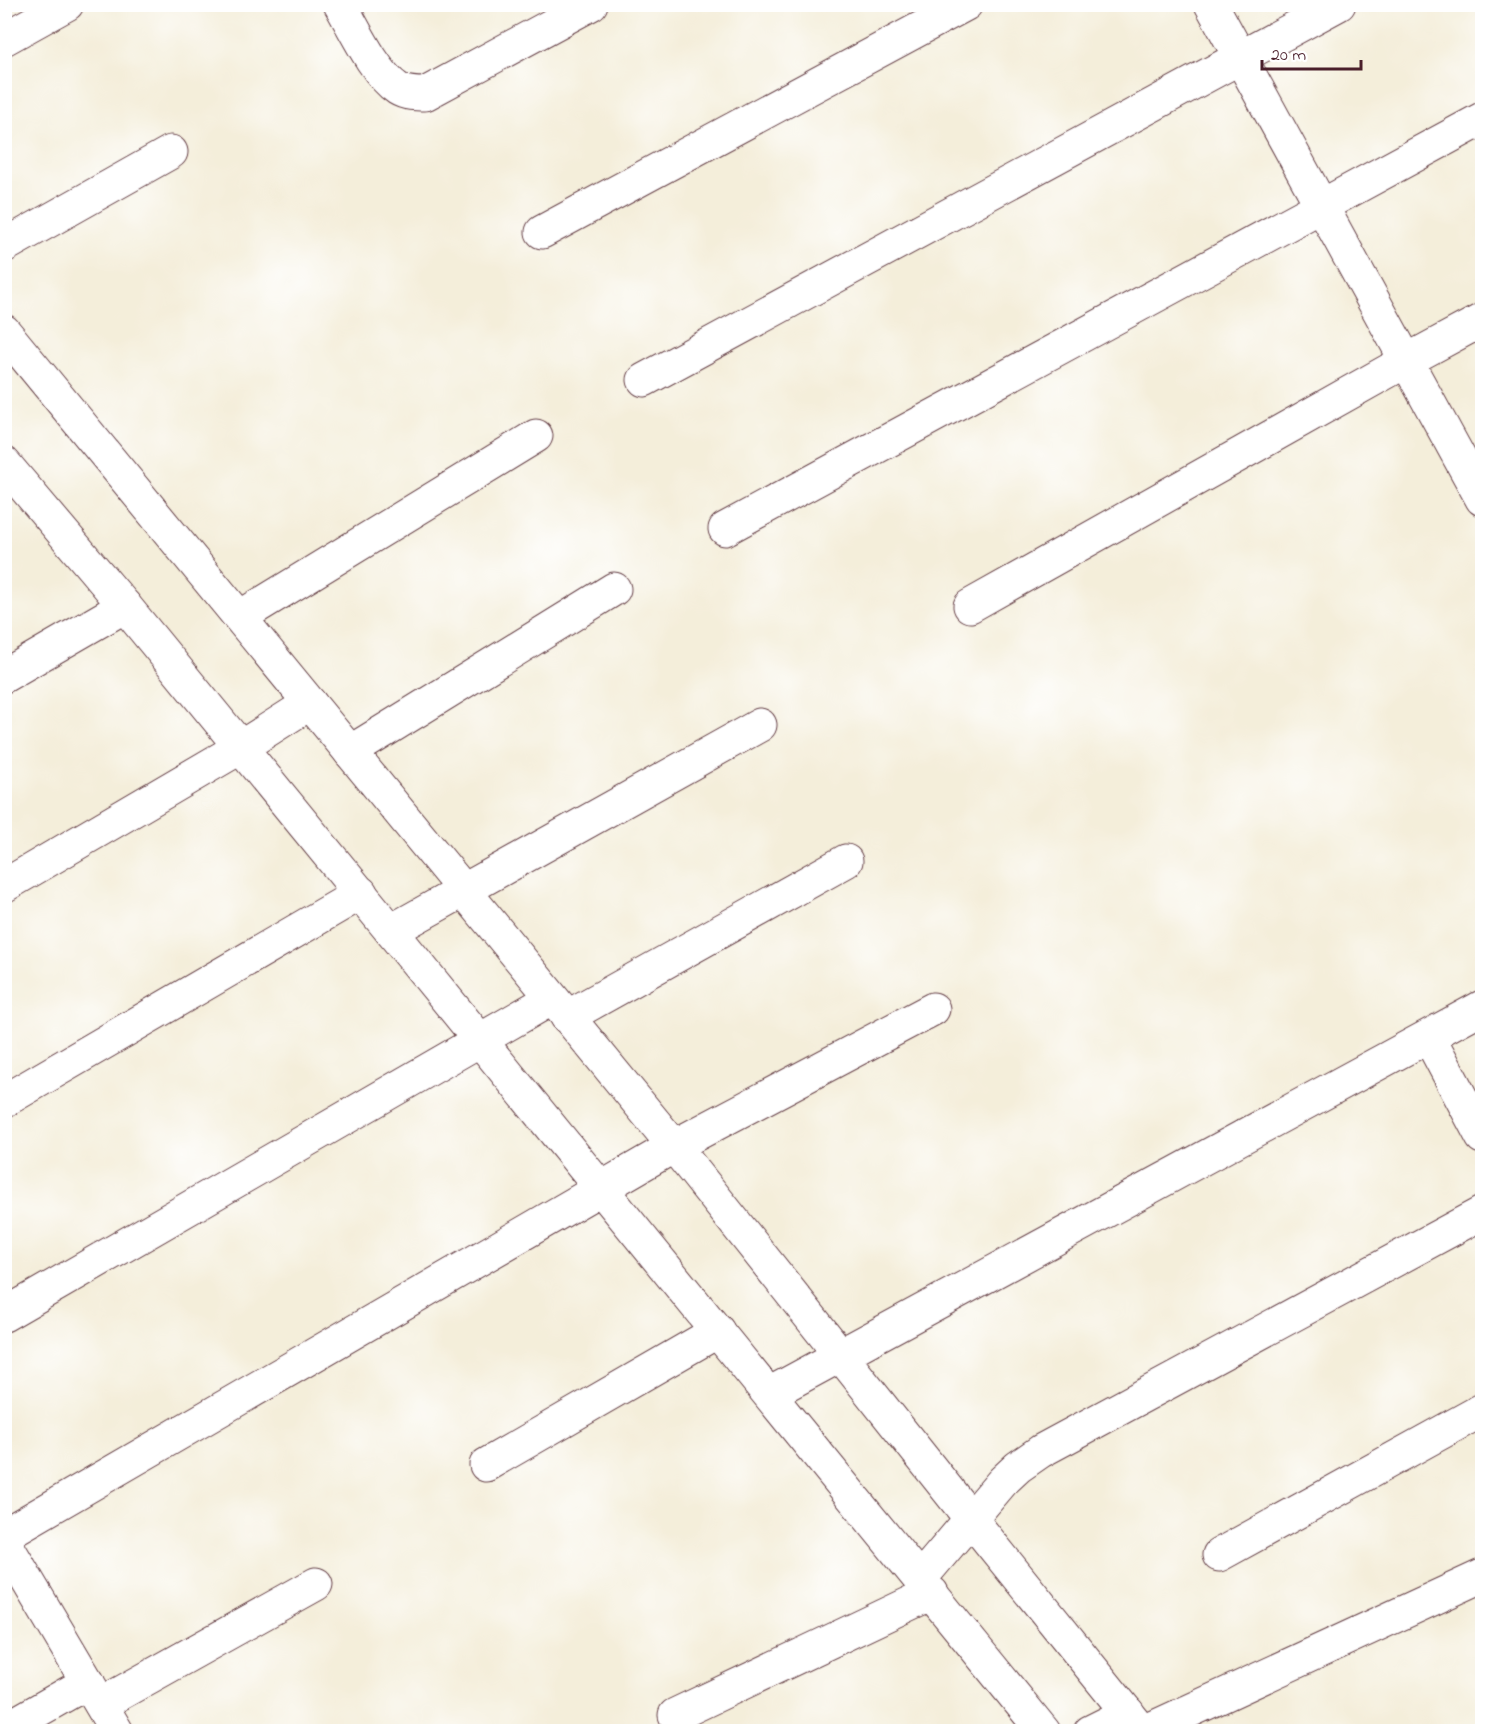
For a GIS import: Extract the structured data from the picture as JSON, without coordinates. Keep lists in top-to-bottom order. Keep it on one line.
{"scale_bar":"20 m"}
